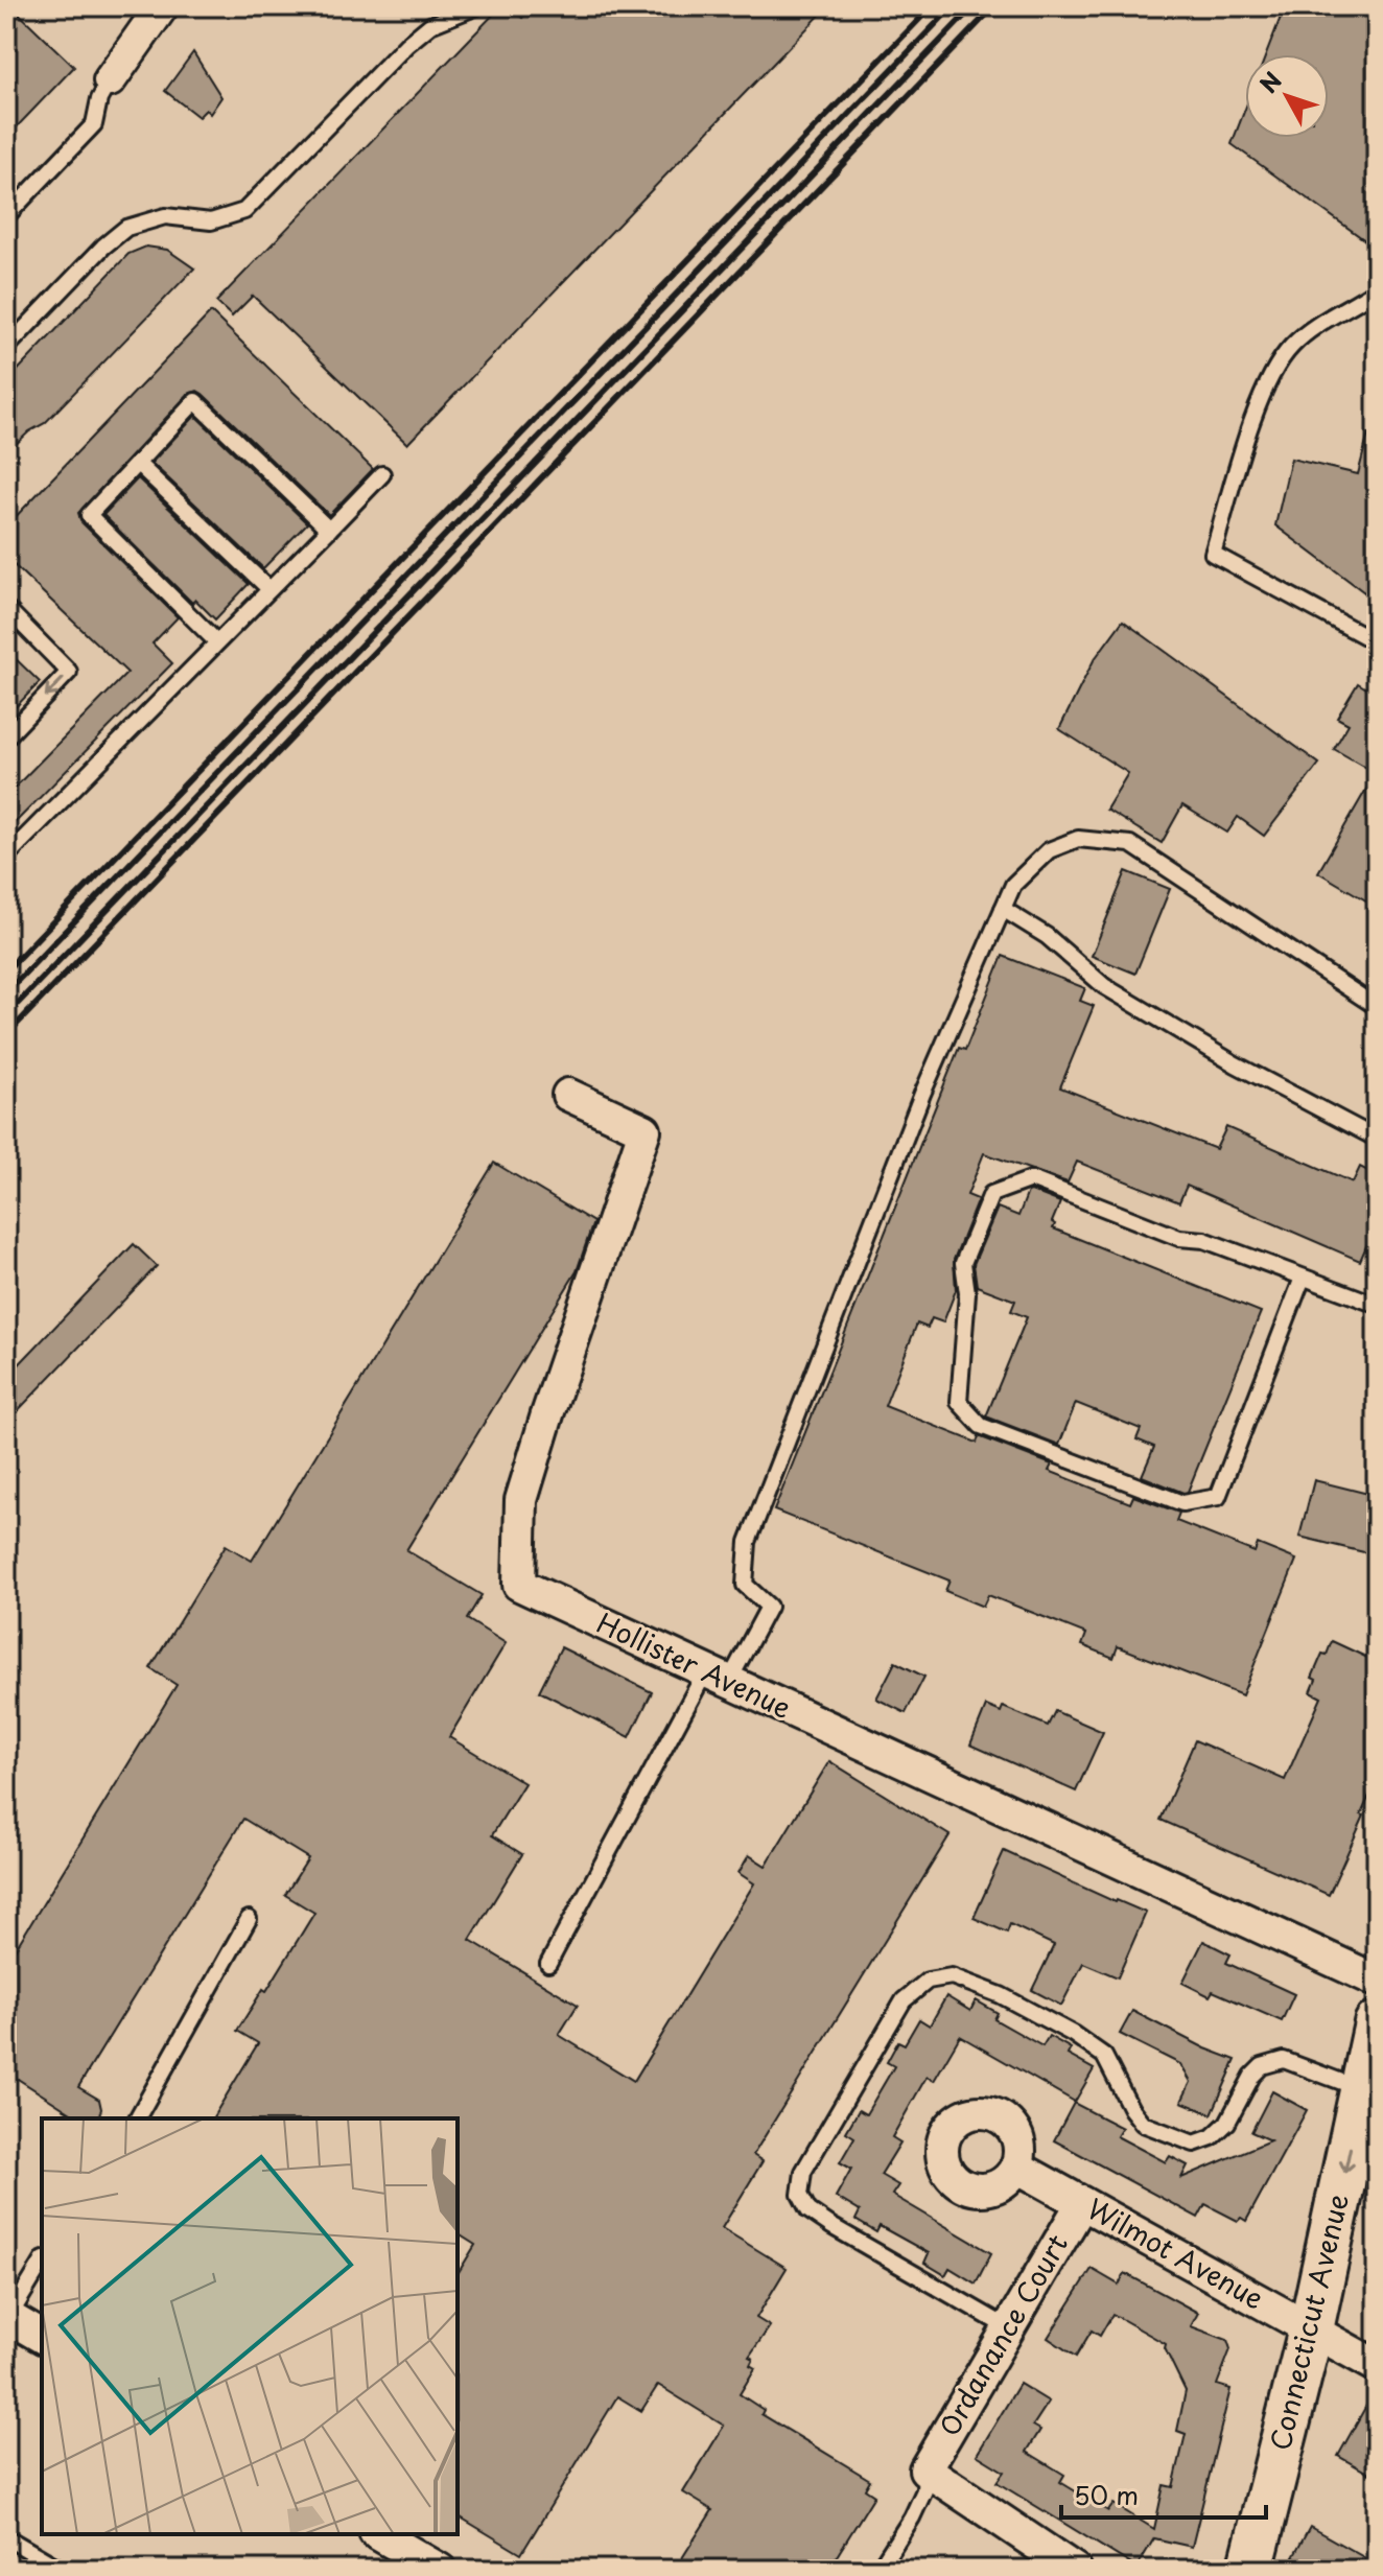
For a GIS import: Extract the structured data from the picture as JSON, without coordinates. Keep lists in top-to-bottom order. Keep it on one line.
{"streets":{"main road":["Connecticut Avenue"],"street":["Hollister Avenue","Wilmot Avenue","Ordanance Court"]},"crossings":[["Wilmot Avenue","Connecticut Avenue"],["Wilmot Avenue","Ordanance Court"]],"one_way":["Connecticut Avenue"],"scale_bar":"50 m","north":"top left"}
